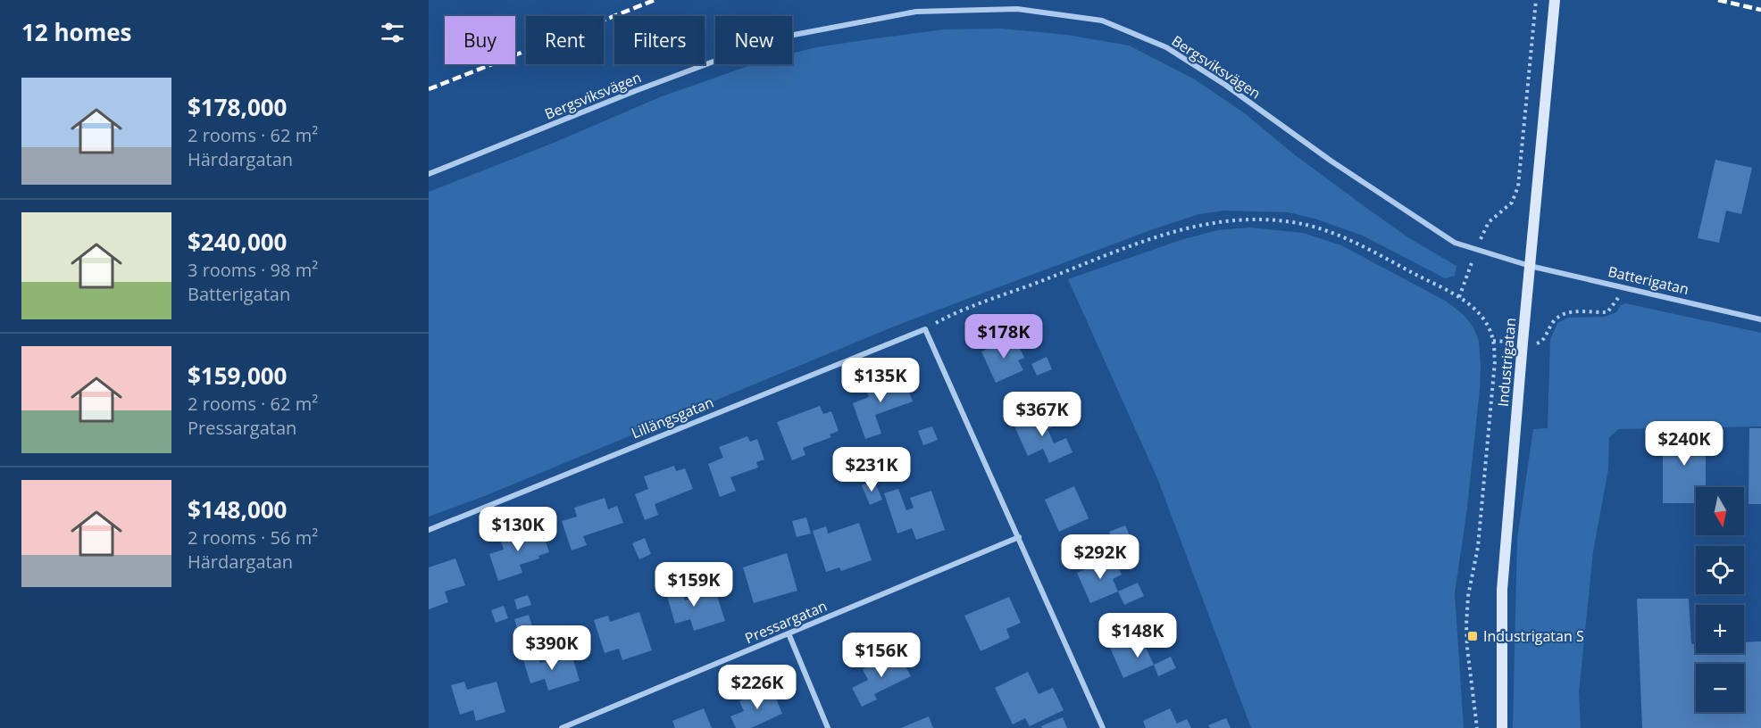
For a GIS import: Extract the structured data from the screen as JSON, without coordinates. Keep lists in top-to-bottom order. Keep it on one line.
{"streets":{"street":["Bergsviksvägen","Batterigatan","Industrigatan","Lillängsgatan","Pressargatan"]},"crossings":[["Bergsviksvägen","Batterigatan"],["Bergsviksvägen","Industrigatan"],["Batterigatan","Industrigatan"]],"places":{"transit":["Industrigatan S"]},"north":"bottom","page":{"heading":"12 homes","chip":["Buy","Rent","Filters","New"],"list":[{"name":"$178,000","note":"2 rooms · 62 m² · Härdargatan"},{"name":"$240,000","note":"3 rooms · 98 m² · Batterigatan"},{"name":"$159,000","note":"2 rooms · 62 m² · Pressargatan"},{"name":"$148,000","note":"2 rooms · 56 m² · Härdargatan"}],"price":["$178K","$135K","$367K","$240K","$231K","$130K","$292K","$159K","$148K","$390K","$156K","$226K"],"map_buttons":["+","−"]}}
